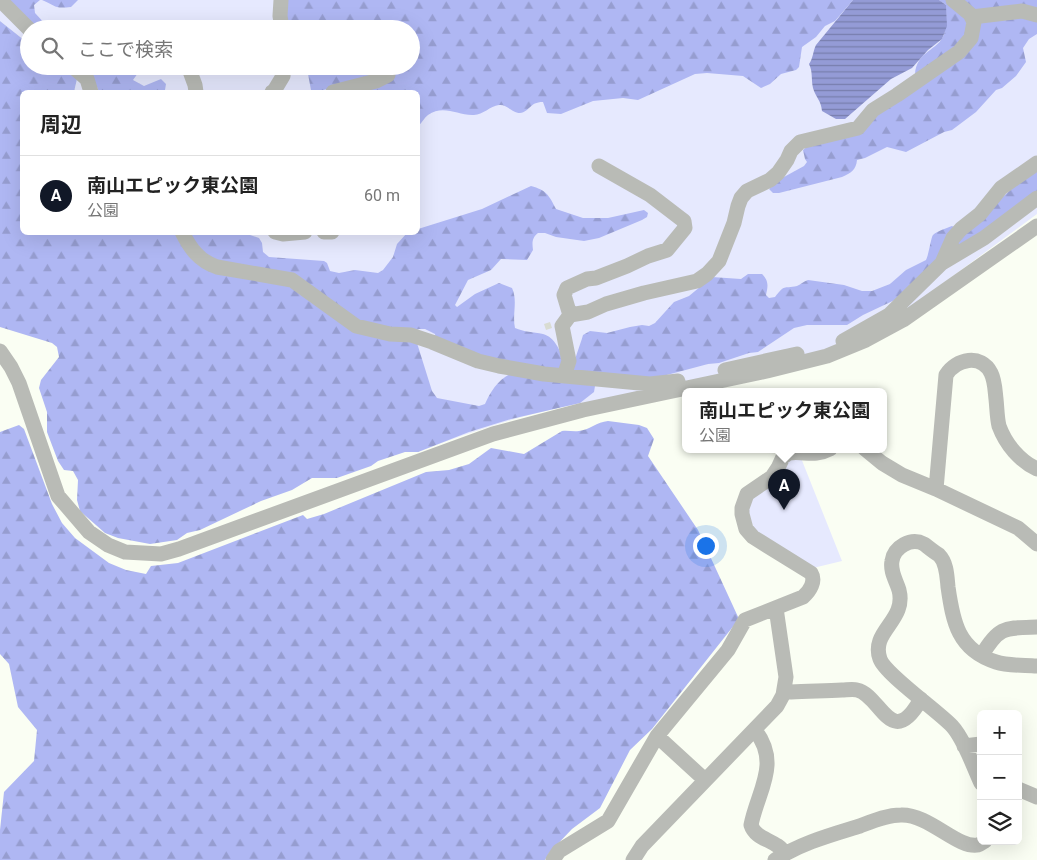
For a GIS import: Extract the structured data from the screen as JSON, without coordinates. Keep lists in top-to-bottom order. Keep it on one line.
{"page":{"search":"ここで検索","heading":"周辺","list":[{"mark":"A","name":"南山エピック東公園","note":"公園","value":"60 m"}],"popup":["南山エピック東公園","公園"],"pins":"A","map_buttons":["+","−"]}}
